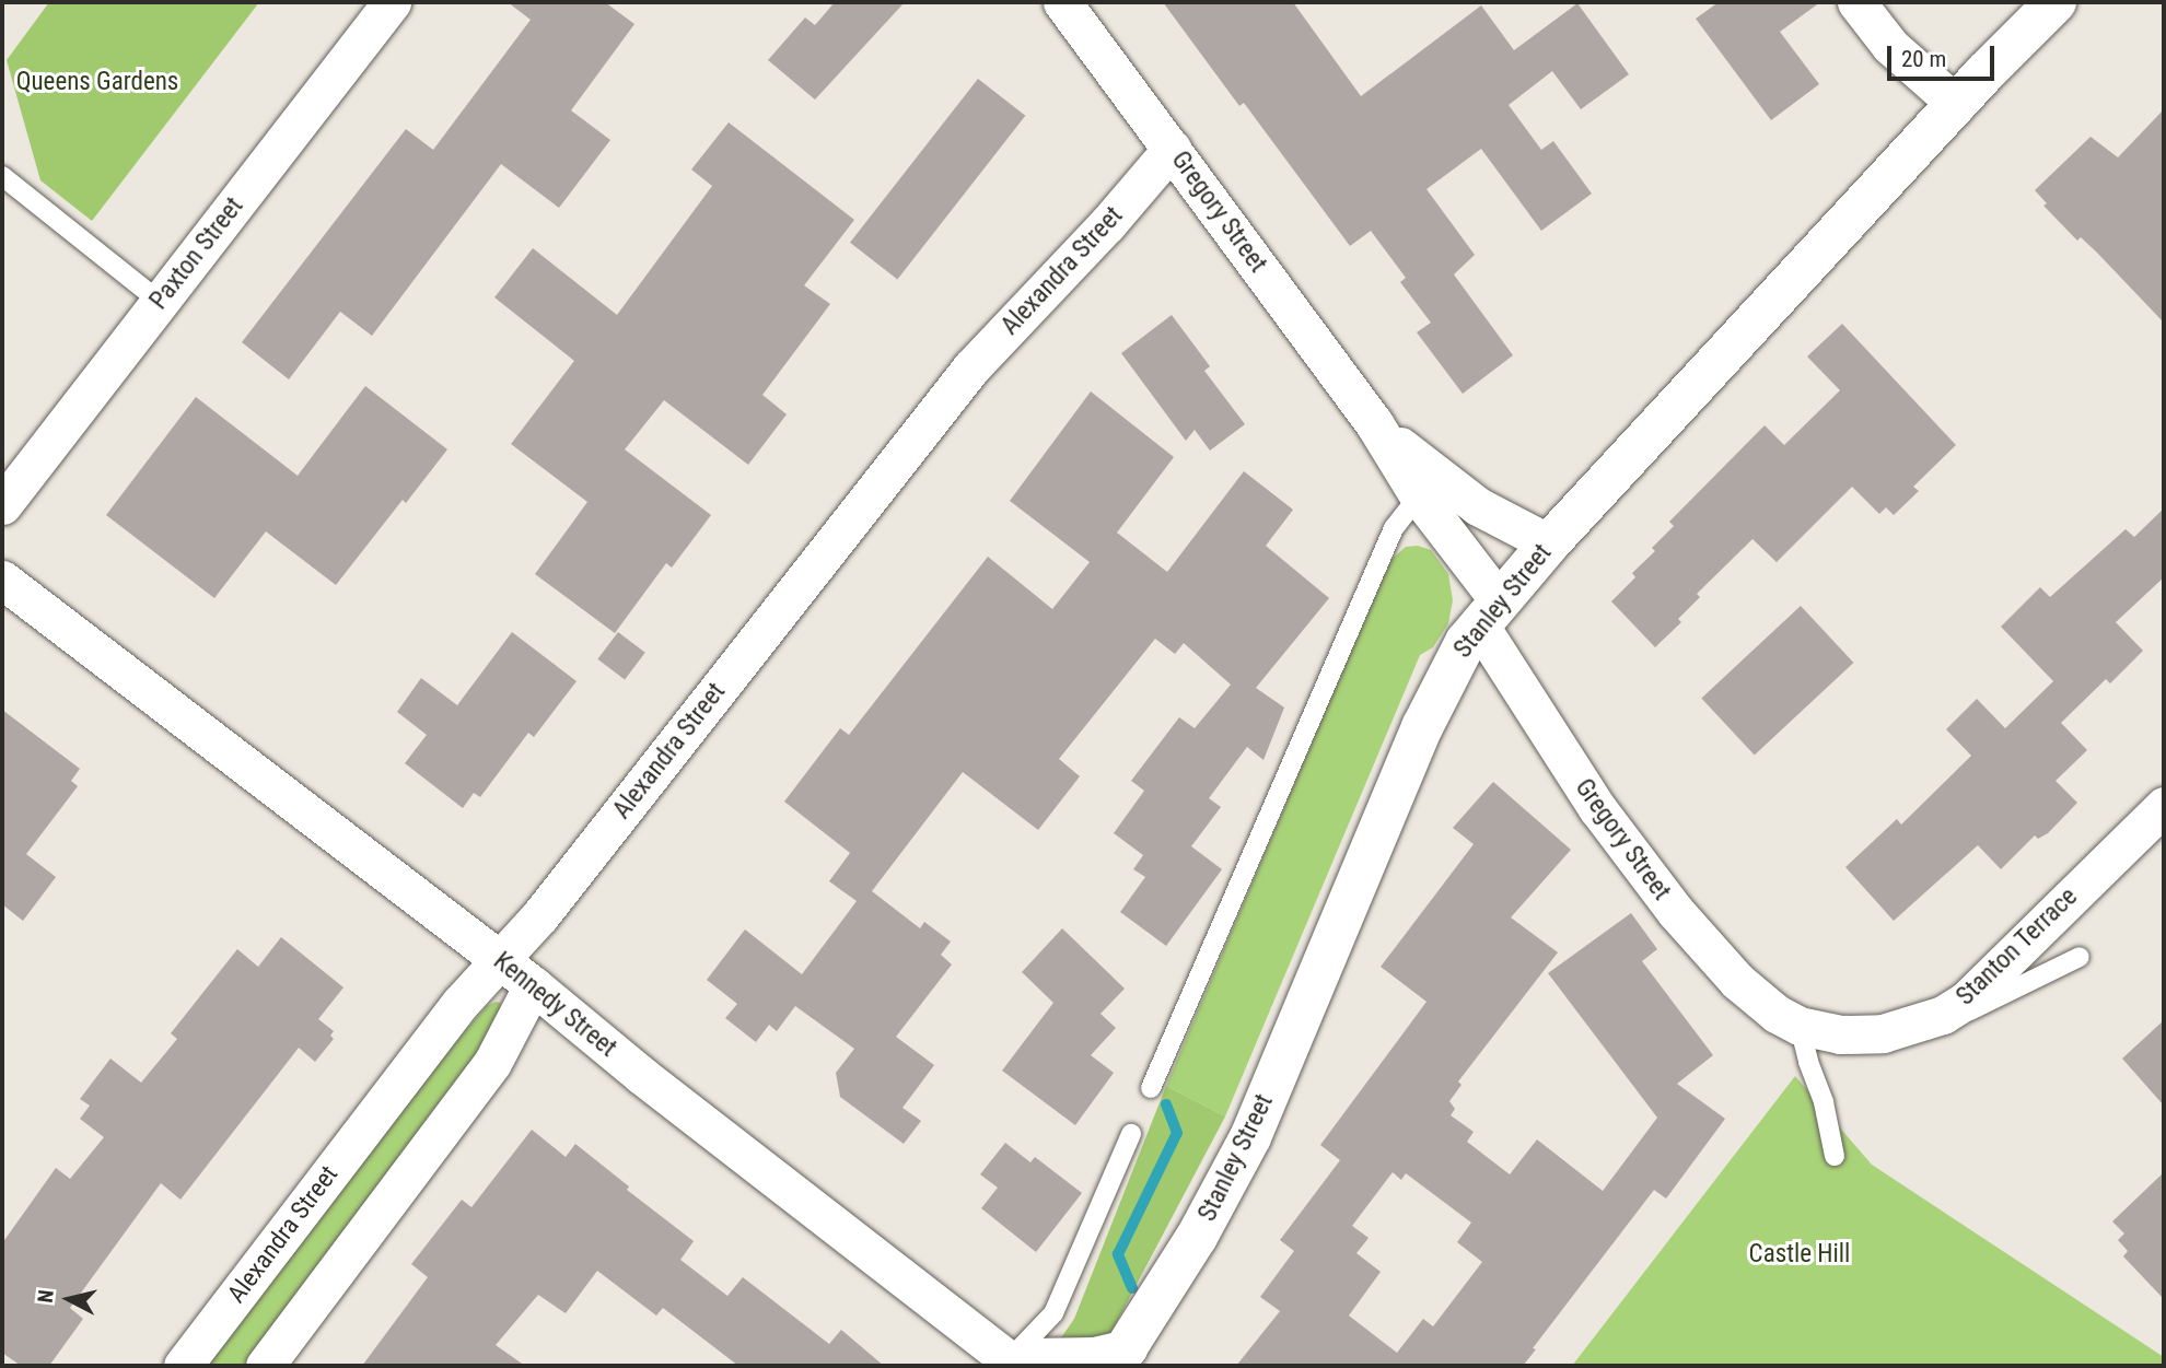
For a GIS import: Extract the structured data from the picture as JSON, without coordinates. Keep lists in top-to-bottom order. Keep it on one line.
{"streets":{"main road":["Stanley Street"],"street":["Gregory Street","Paxton Street","Alexandra Street","Stanton Terrace","Kennedy Street"]},"crossings":[["Gregory Street","Alexandra Street"],["Gregory Street","Stanley Street"],["Gregory Street","Stanton Terrace"],["Alexandra Street","Kennedy Street"]],"parks":["Queens Gardens","Castle Hill"],"scale_bar":"20 m","north":"left"}
